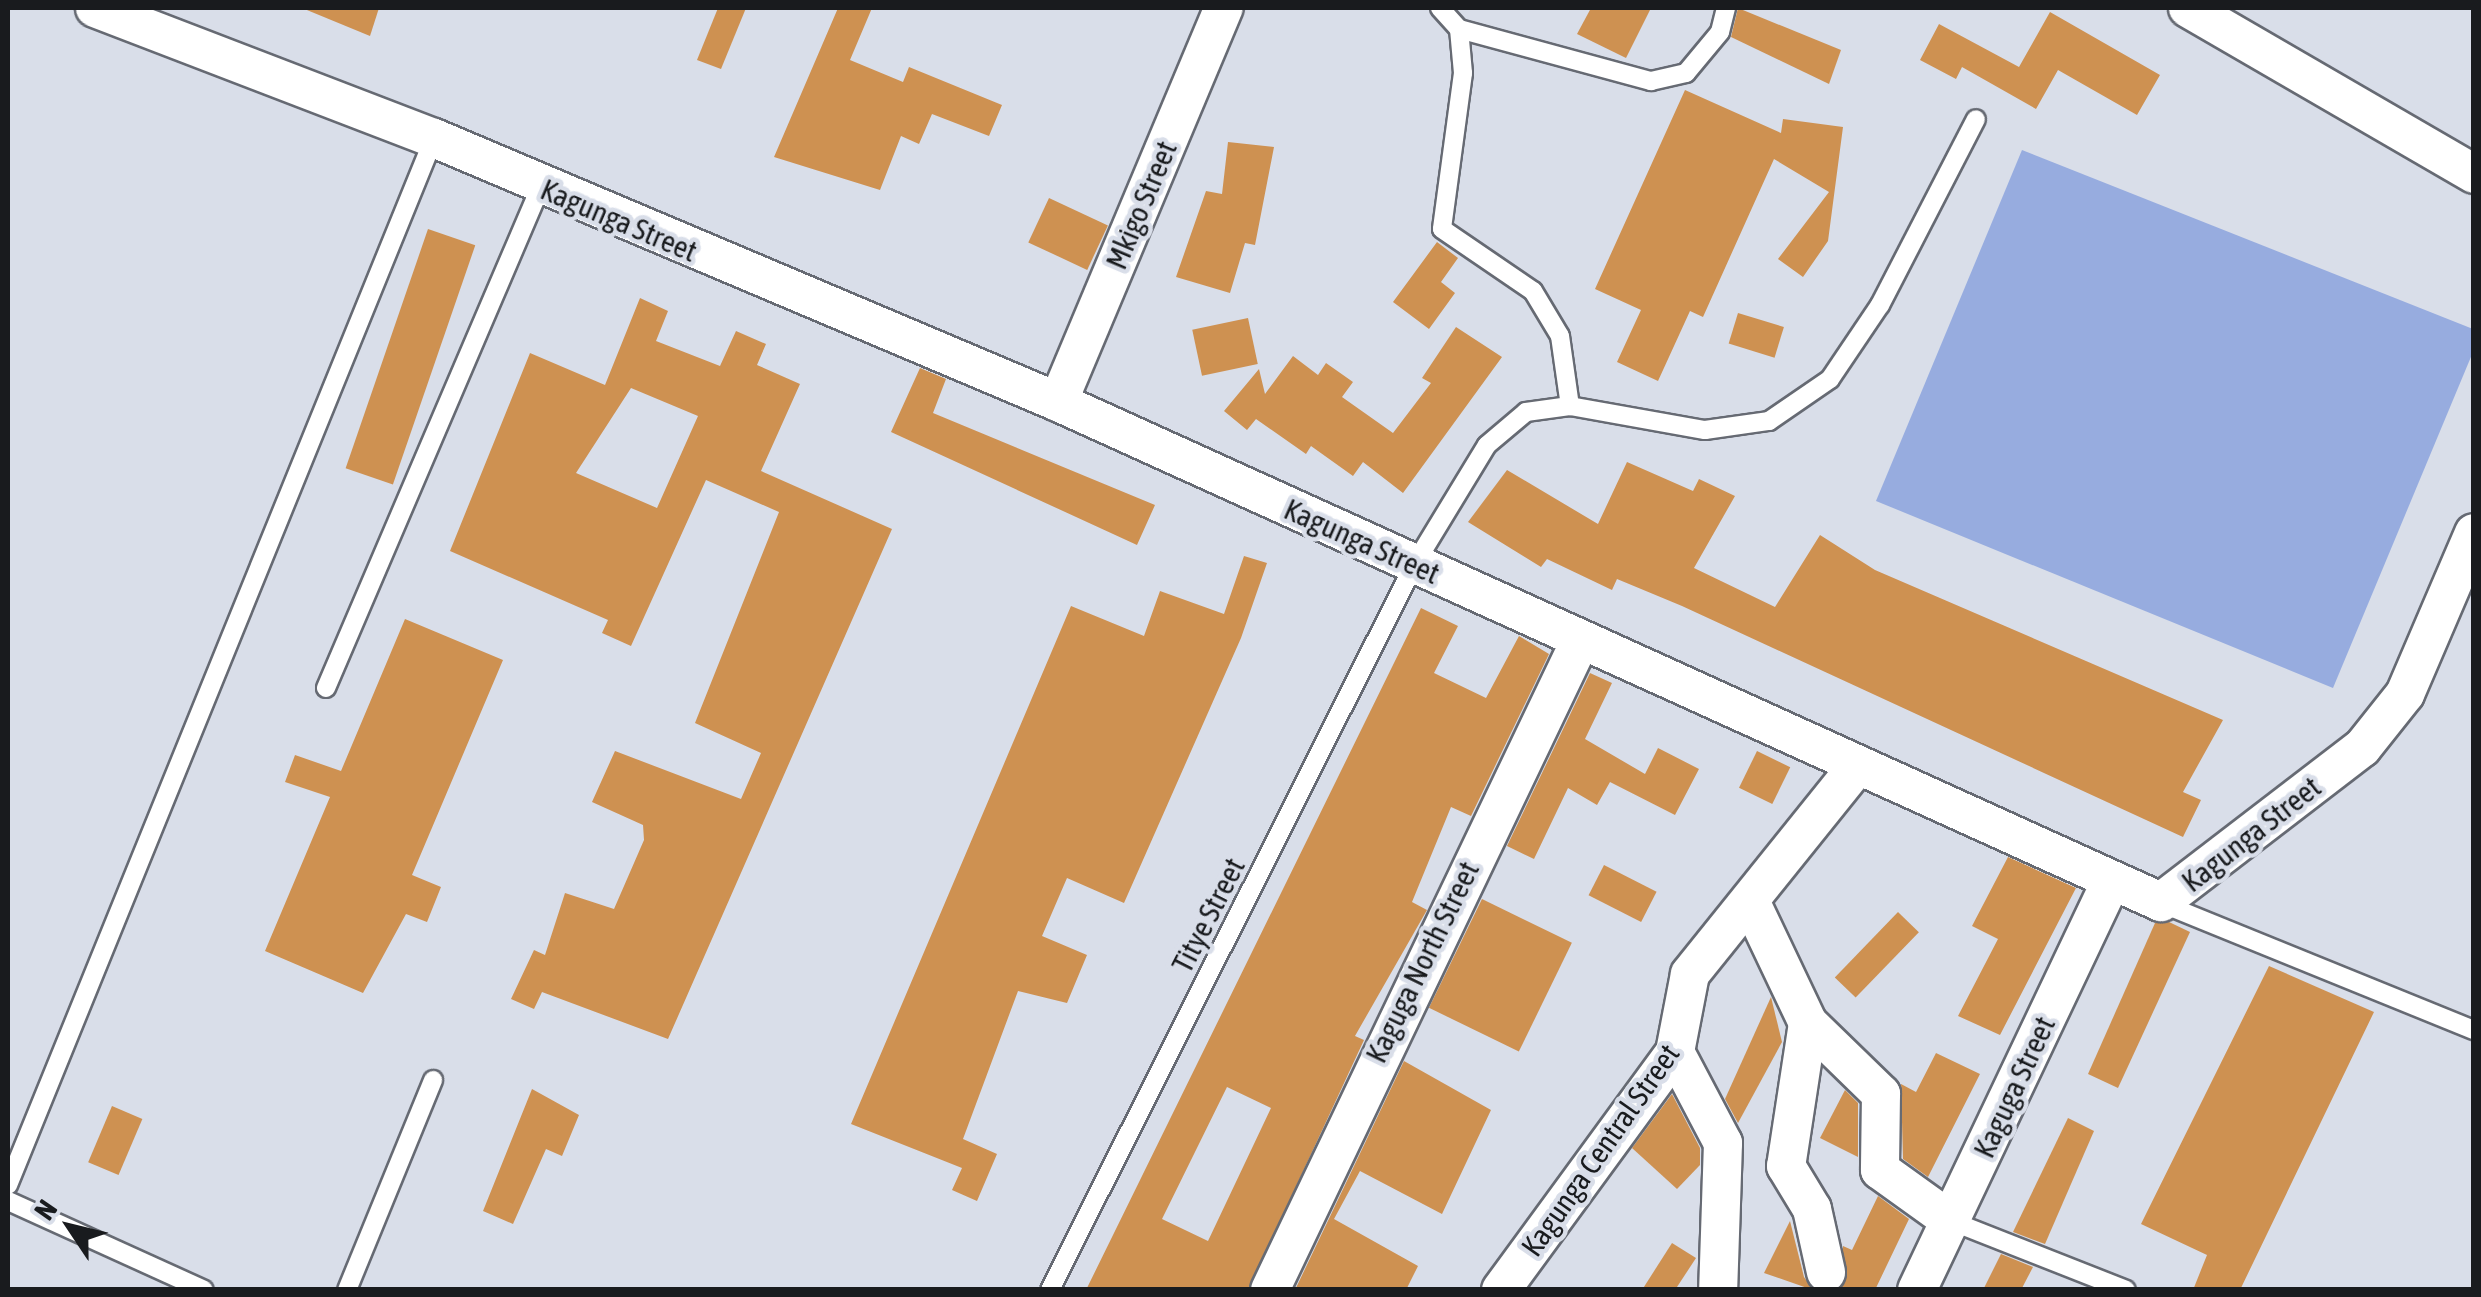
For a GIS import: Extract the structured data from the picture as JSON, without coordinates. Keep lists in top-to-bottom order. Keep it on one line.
{"streets":{"street":["Mkigo Street","Kagunga Street","Kaguga North Street","Kaguga Street","Kagunga Central Street"],"lane":["Titye Street"]},"crossings":[["Mkigo Street","Kagunga Street"],["Kagunga Street","Titye Street"],["Kagunga Street","Kaguga North Street"],["Kagunga Street","Kaguga Street"],["Kagunga Street","Kagunga Central Street"]],"north":"top left"}
